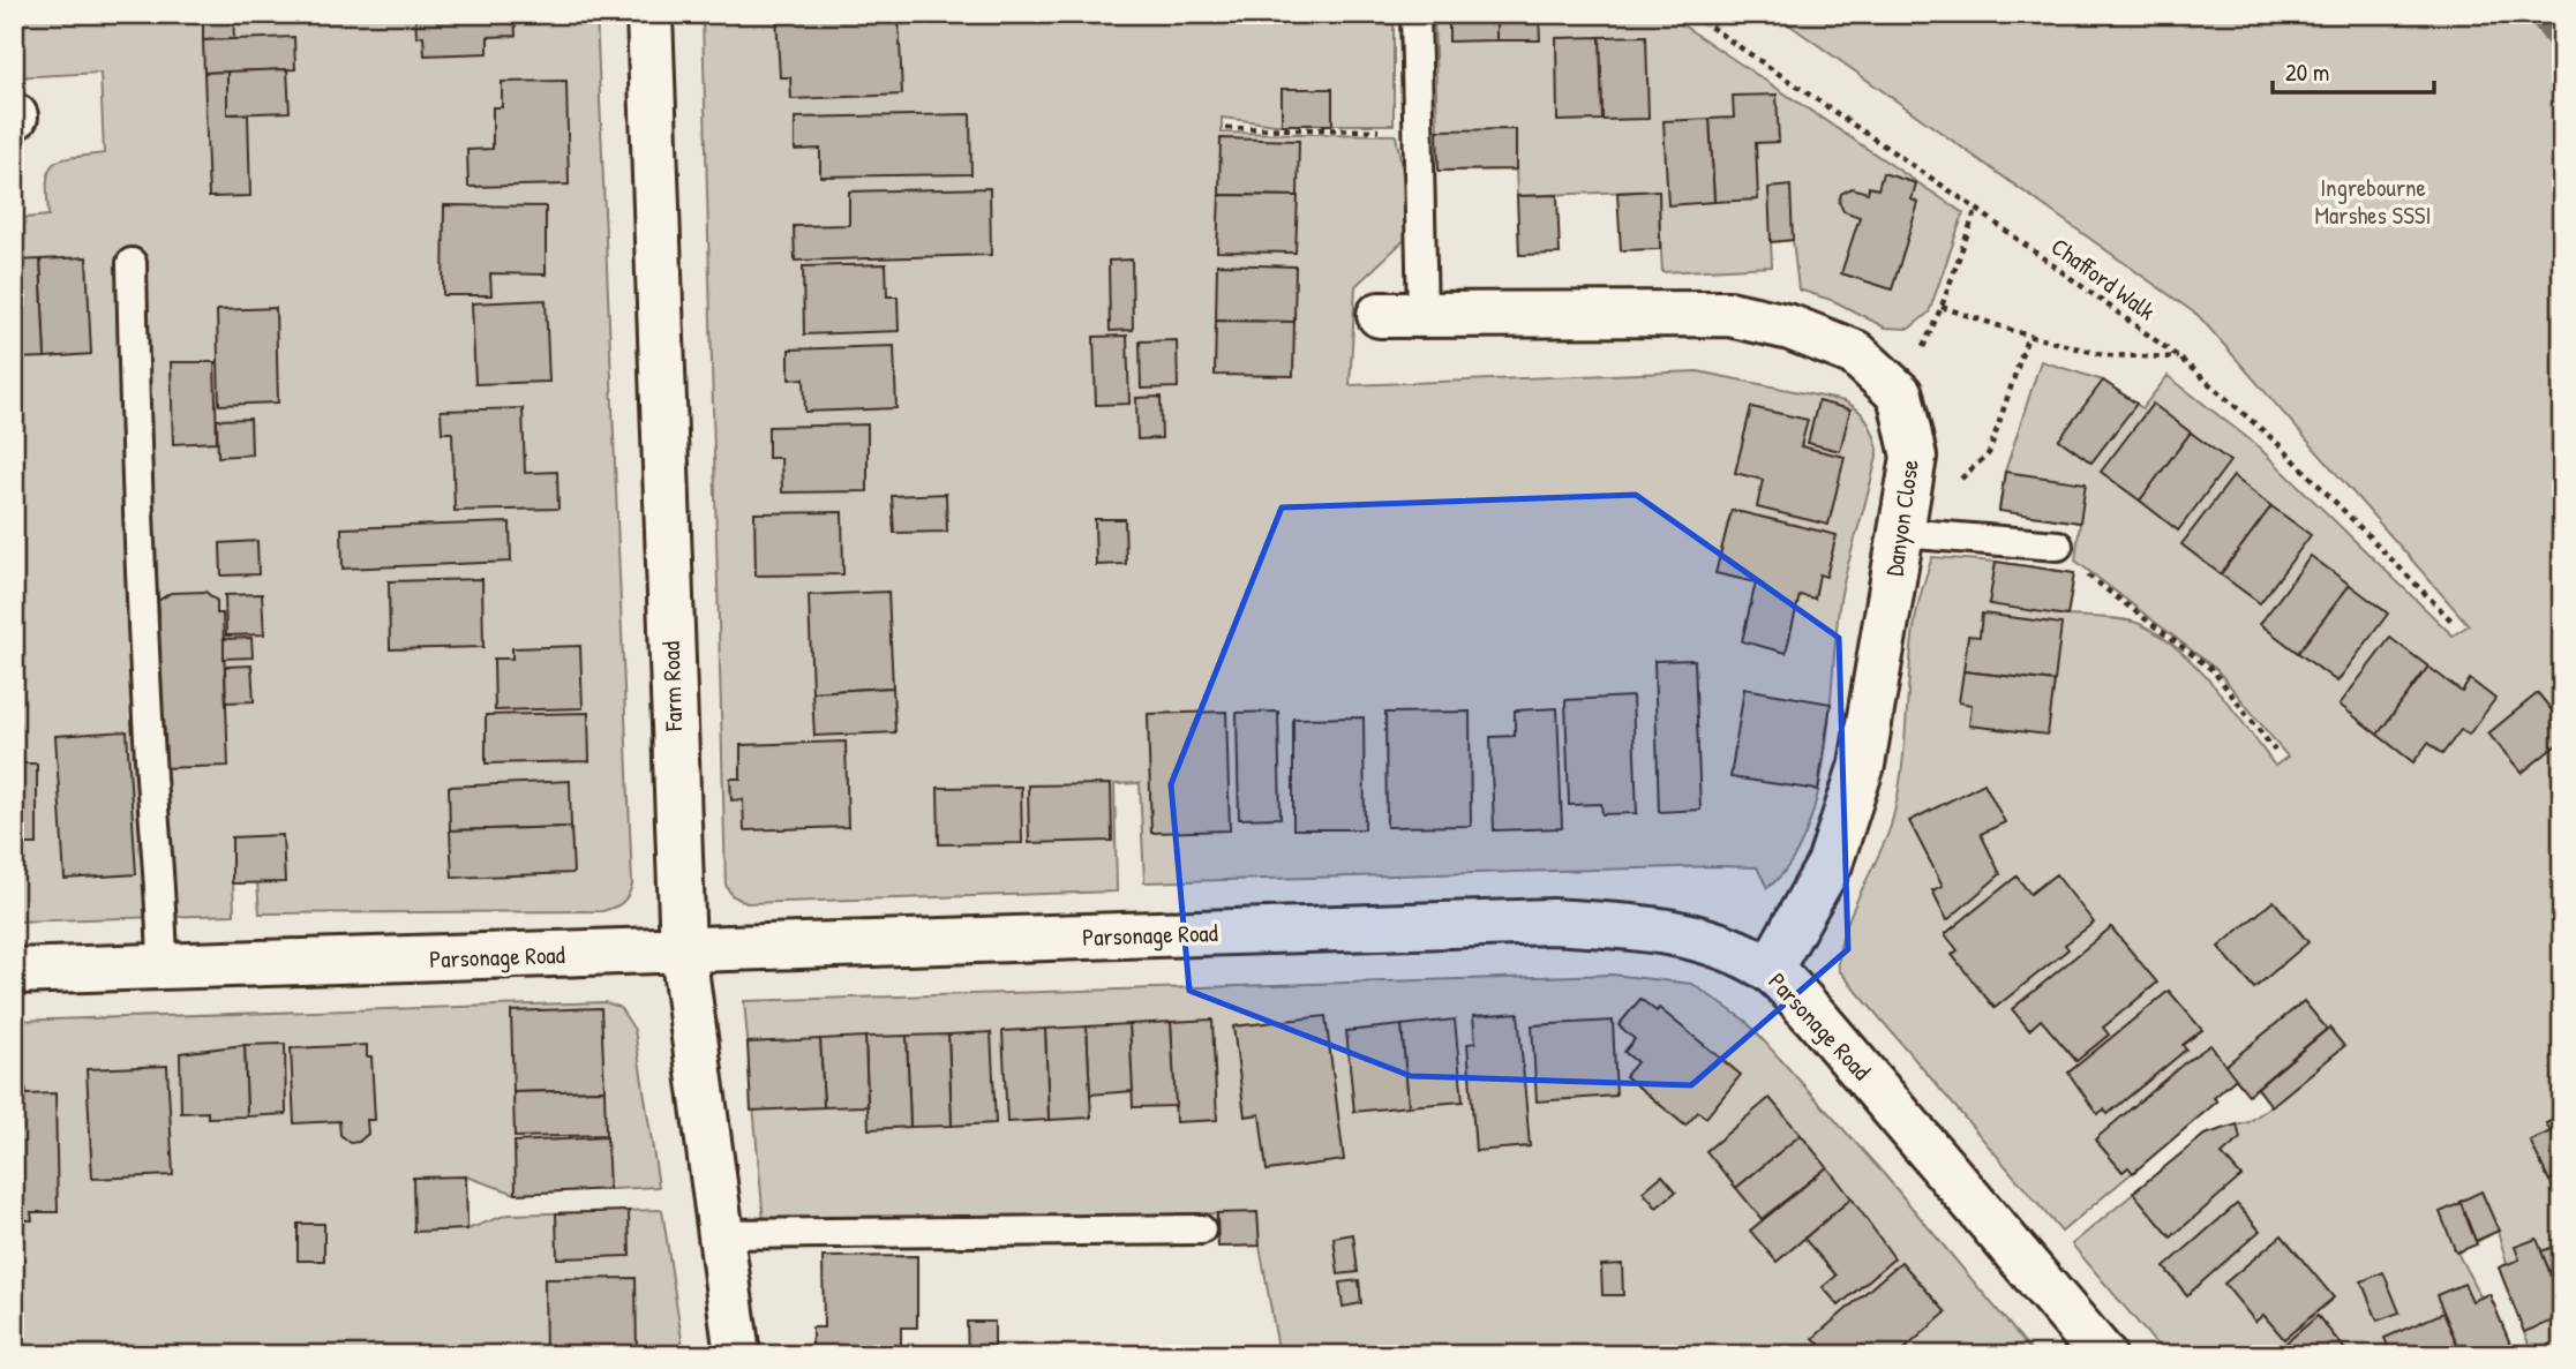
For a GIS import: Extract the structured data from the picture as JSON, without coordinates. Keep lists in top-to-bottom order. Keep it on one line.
{"streets":{"street":["Danyon Close","Farm Road","Parsonage Road"],"path":["Chafford Walk"]},"crossings":[["Danyon Close","Parsonage Road"],["Farm Road","Parsonage Road"]],"parks":["Ingrebourne Marshes SSSI"],"scale_bar":"20 m"}
